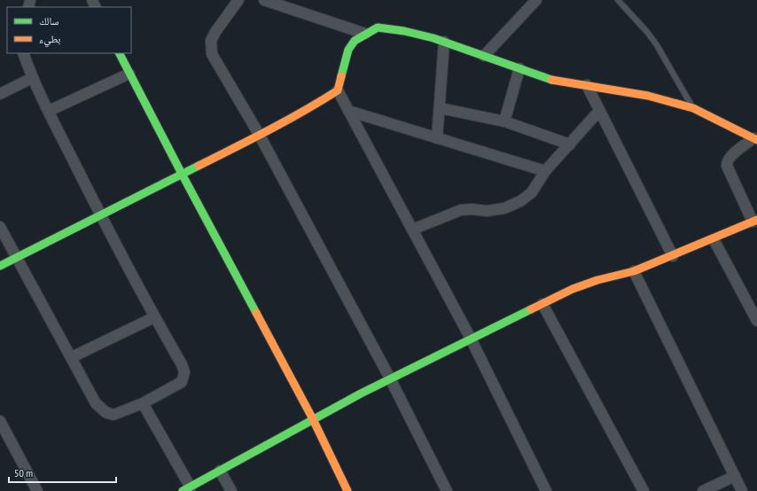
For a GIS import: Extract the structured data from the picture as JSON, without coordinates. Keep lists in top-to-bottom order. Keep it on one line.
{"legend":["سالك","بطيء"],"scale_bar":"50 m"}
